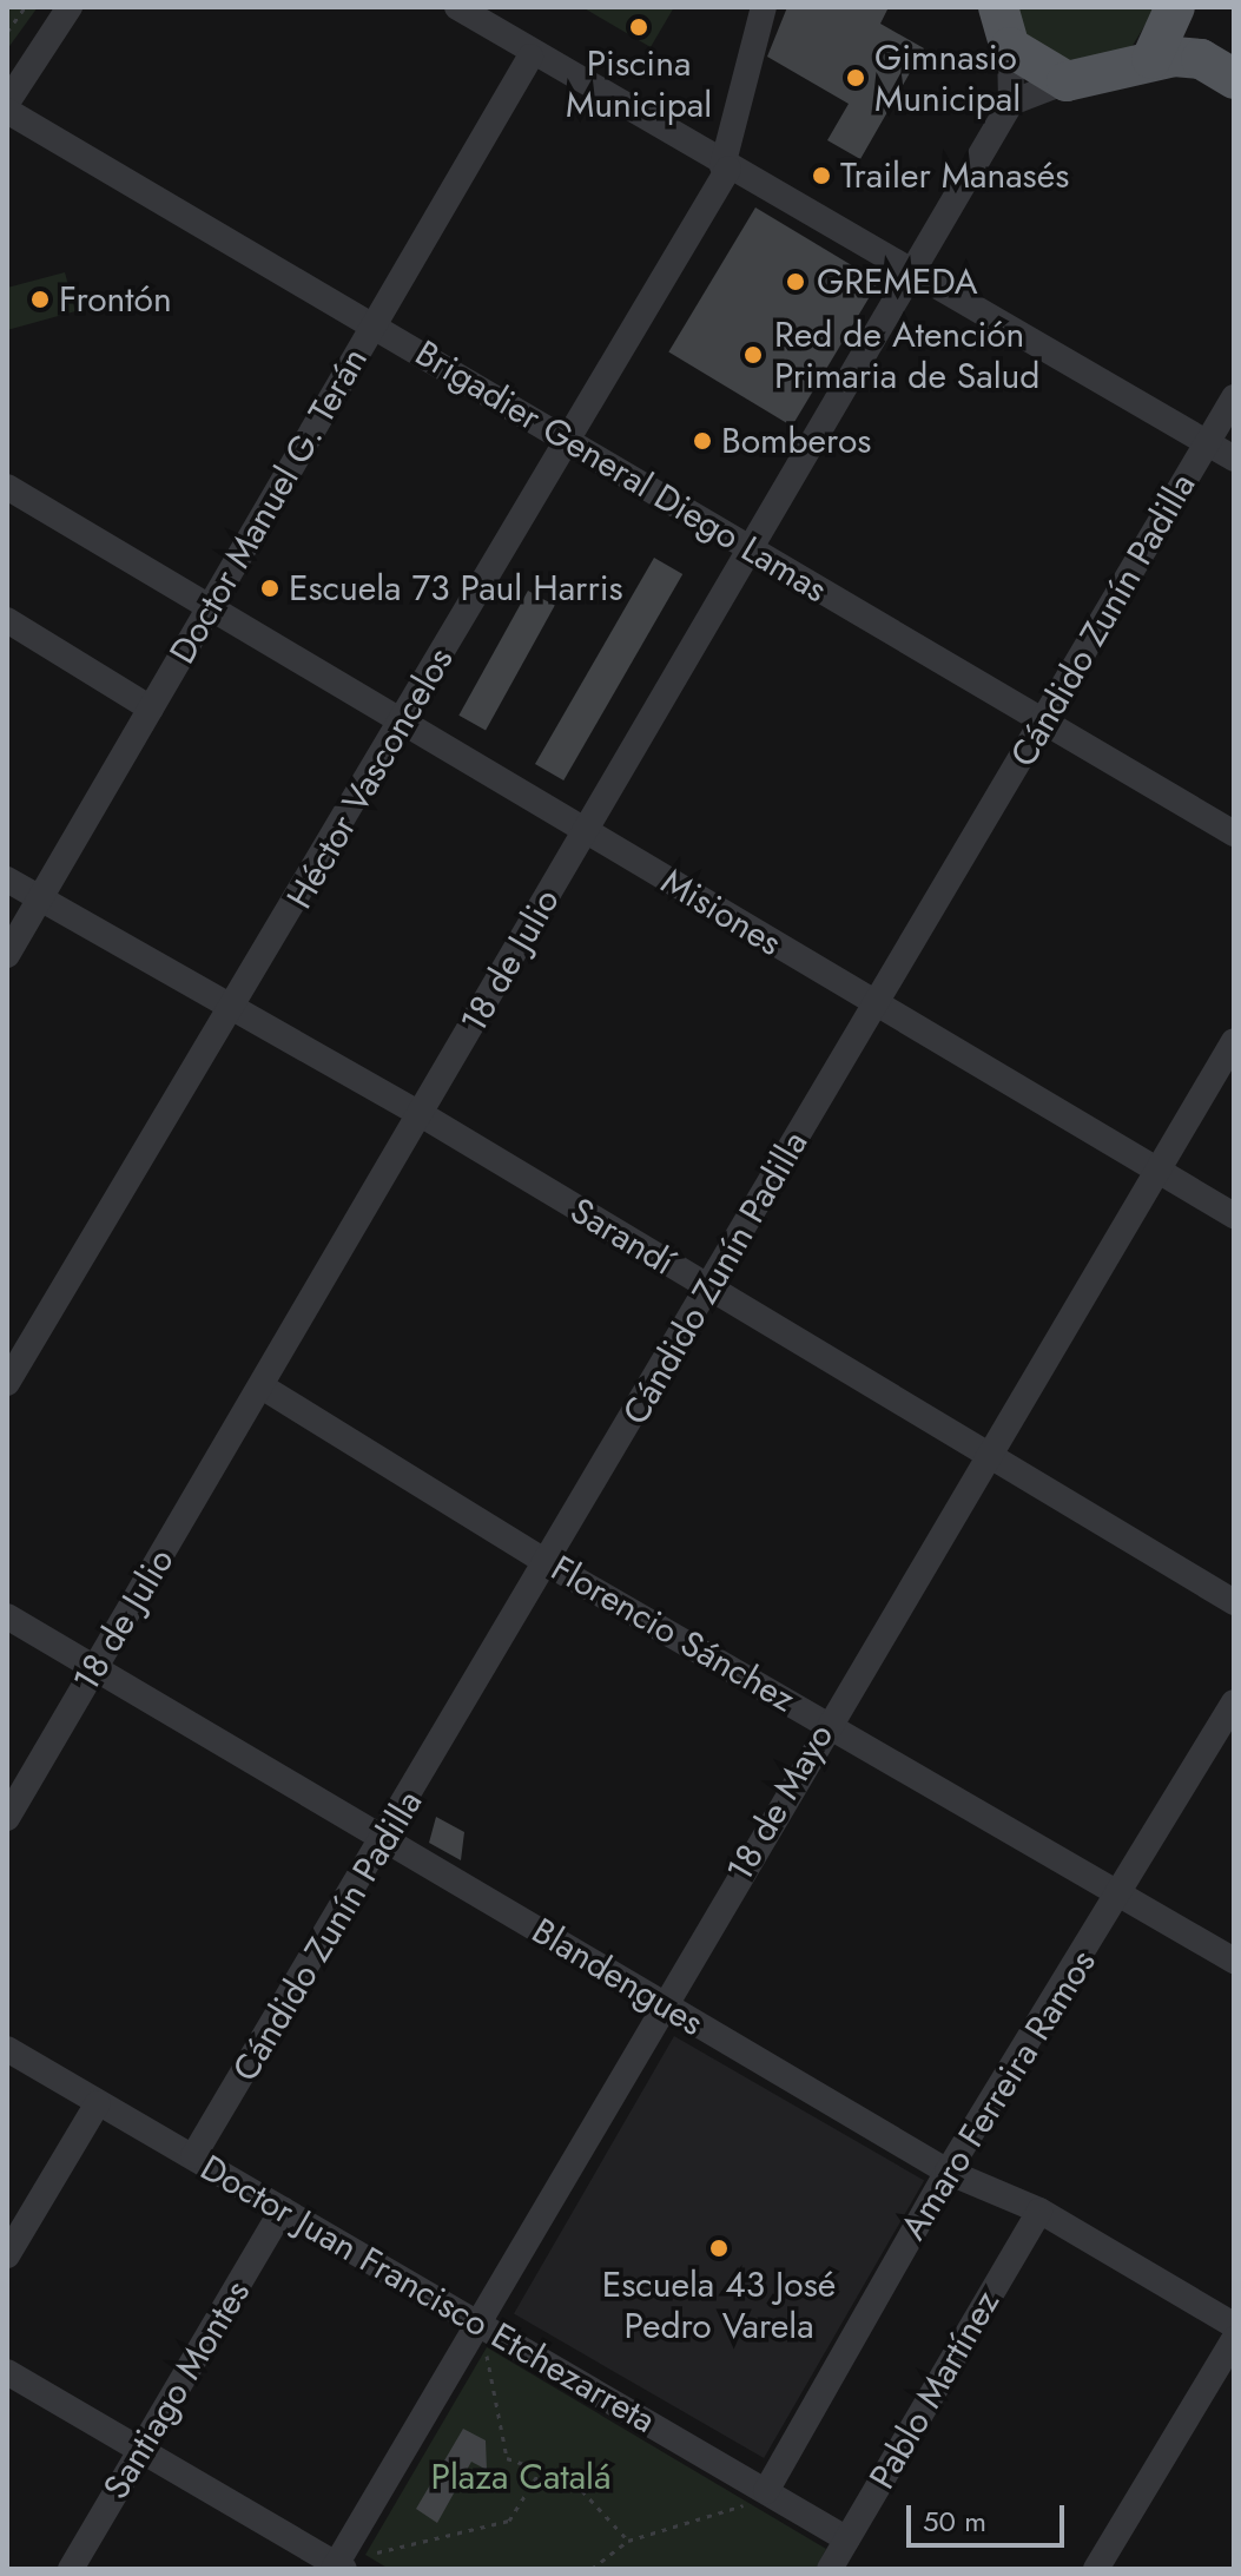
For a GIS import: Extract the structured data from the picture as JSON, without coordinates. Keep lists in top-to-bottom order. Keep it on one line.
{"streets":{"street":["Brigadier General Diego Lamas","Doctor Manuel G. Terán","Cándido Zunín Padilla","Héctor Vasconcelos","Misiones","18 de Julio","Sarandí","Florencio Sánchez","18 de Mayo","Blandengues","Amaro Ferreira Ramos","Doctor Juan Francisco Etchezarreta","Santiago Montes","Pablo Martínez"]},"crossings":[["Brigadier General Diego Lamas","Doctor Manuel G. Terán"],["Brigadier General Diego Lamas","Cándido Zunín Padilla"],["Brigadier General Diego Lamas","Héctor Vasconcelos"],["Brigadier General Diego Lamas","18 de Julio"],["Doctor Manuel G. Terán","Misiones"],["Doctor Manuel G. Terán","Sarandí"],["Cándido Zunín Padilla","Misiones"],["Cándido Zunín Padilla","Sarandí"],["Cándido Zunín Padilla","Florencio Sánchez"],["Cándido Zunín Padilla","Blandengues"],["Cándido Zunín Padilla","Doctor Juan Francisco Etchezarreta"],["Héctor Vasconcelos","Misiones"],["Héctor Vasconcelos","Sarandí"],["Misiones","18 de Julio"],["Misiones","18 de Mayo"],["18 de Julio","Sarandí"],["18 de Julio","Florencio Sánchez"],["18 de Julio","Blandengues"],["Sarandí","18 de Mayo"],["Florencio Sánchez","18 de Mayo"],["Florencio Sánchez","Amaro Ferreira Ramos"],["18 de Mayo","Blandengues"],["18 de Mayo","Doctor Juan Francisco Etchezarreta"],["Blandengues","Amaro Ferreira Ramos"],["Blandengues","Pablo Martínez"],["Amaro Ferreira Ramos","Doctor Juan Francisco Etchezarreta"],["Doctor Juan Francisco Etchezarreta","Santiago Montes"],["Doctor Juan Francisco Etchezarreta","Pablo Martínez"]],"parks":["Plaza Catalá"],"places":["Piscina Municipal","Gimnasio Municipal","Trailer Manasés","GREMEDA","Frontón","Red de Atención Primaria de Salud","Bomberos","Escuela 73 Paul Harris","Escuela 43 José Pedro Varela"],"scale_bar":"50 m"}
